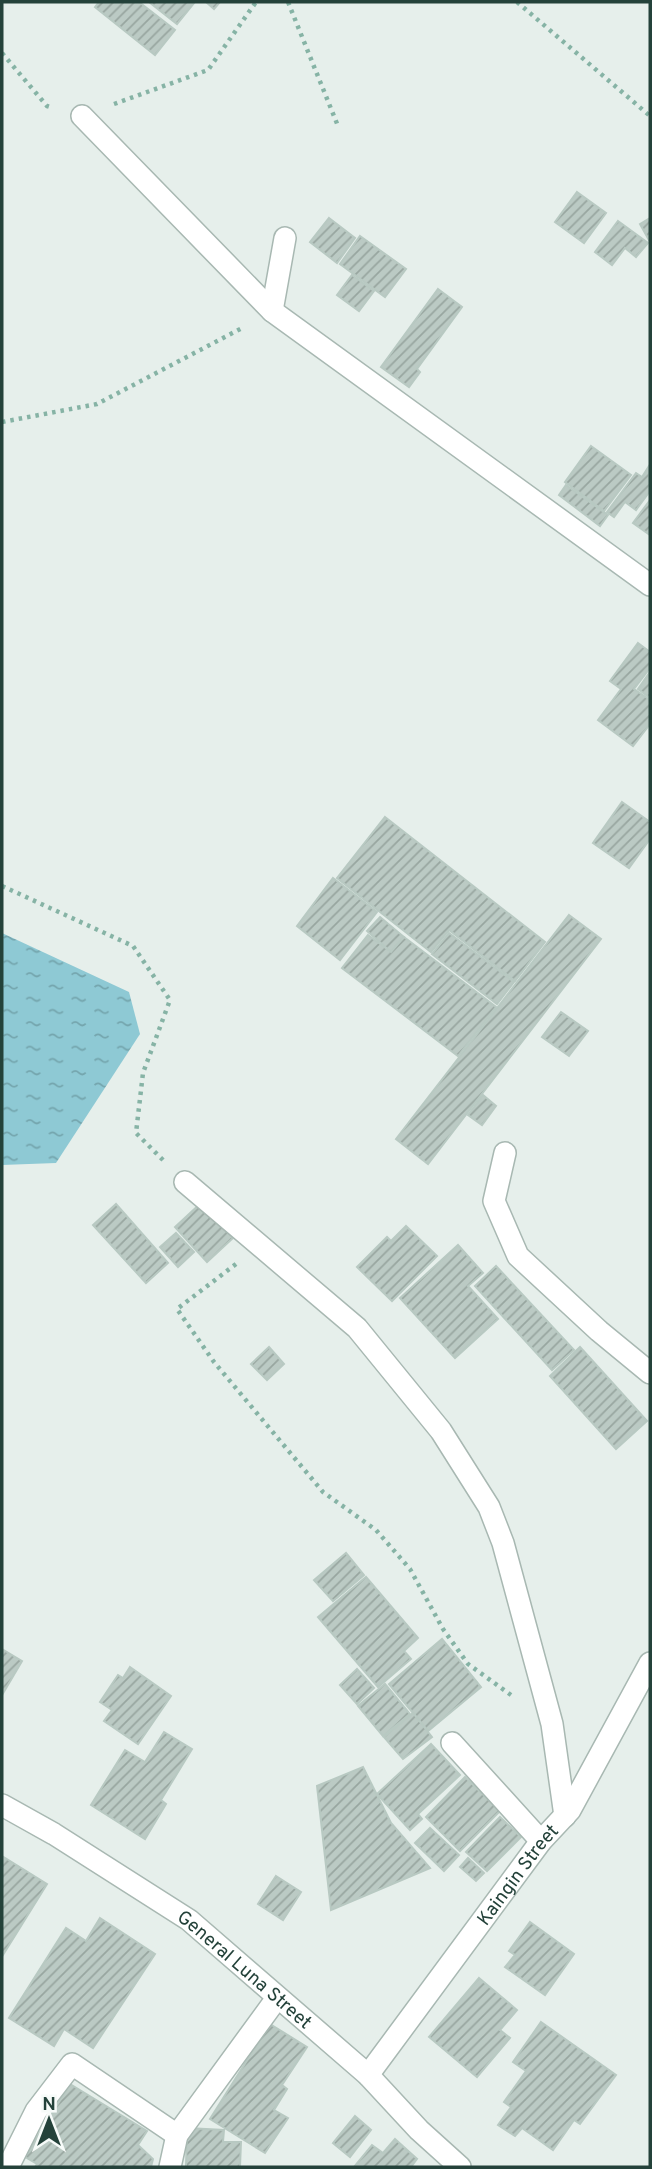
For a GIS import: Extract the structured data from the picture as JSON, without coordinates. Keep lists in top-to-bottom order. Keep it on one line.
{"streets":{"street":["Kaingin Street","General Luna Street"]},"crossings":[["Kaingin Street","General Luna Street"]],"north":"top"}
